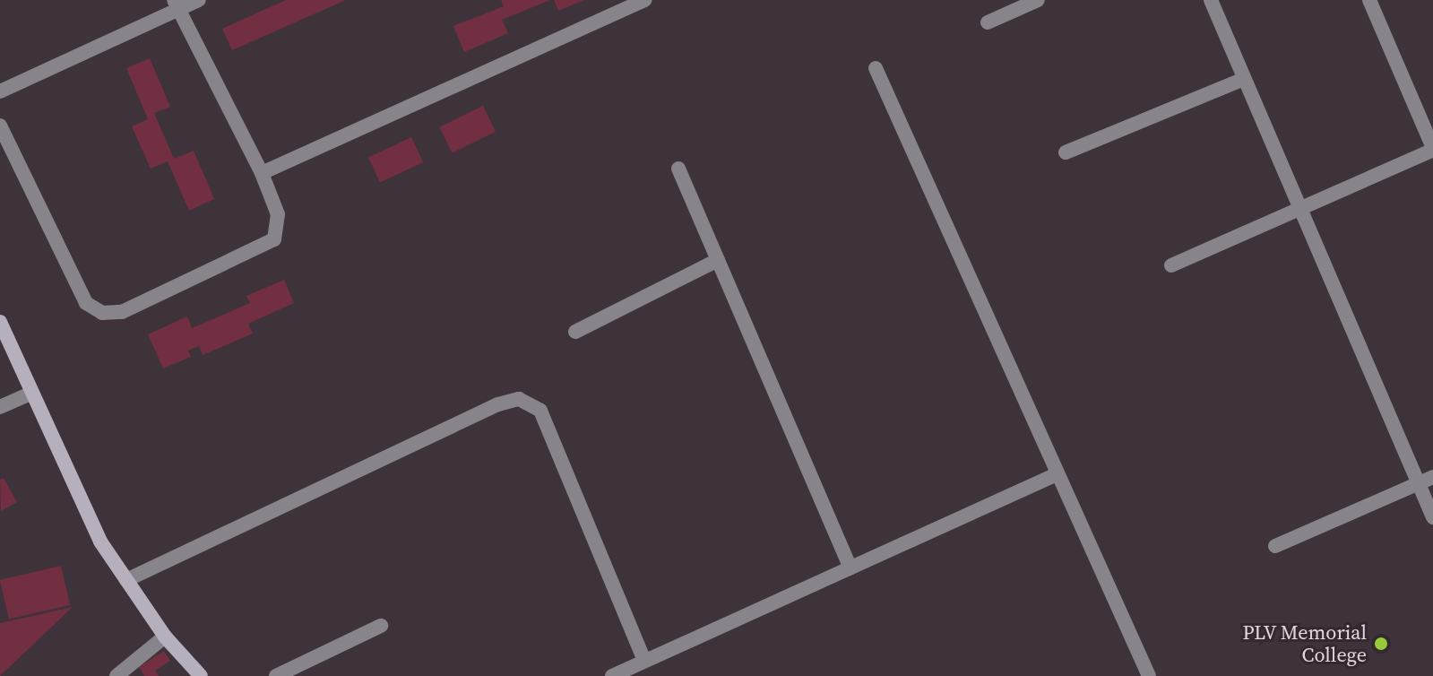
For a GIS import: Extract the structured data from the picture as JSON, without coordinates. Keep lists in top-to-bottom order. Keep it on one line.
{"places":["PLV Memorial College"]}
